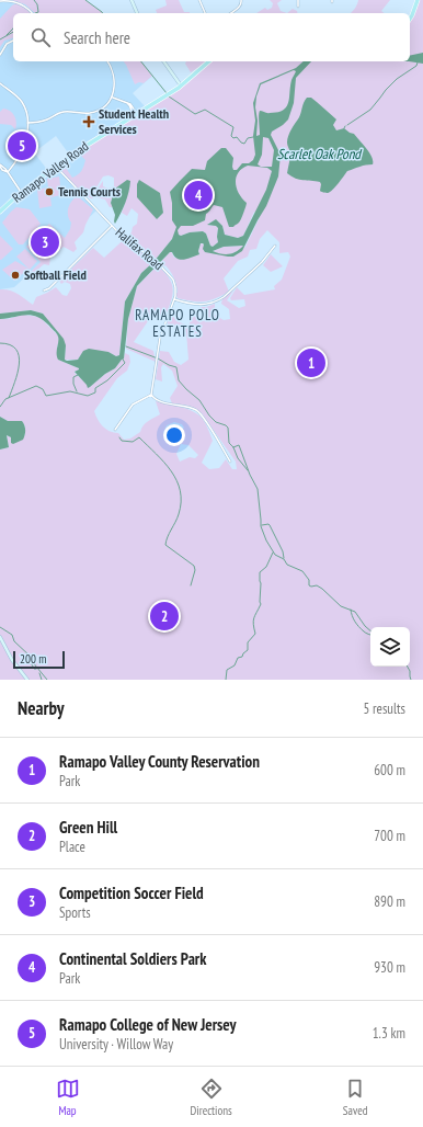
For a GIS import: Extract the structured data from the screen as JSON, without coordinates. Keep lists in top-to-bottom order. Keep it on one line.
{"streets":{"main road":["Ramapo Valley Road"],"street":["Halifax Road"]},"crossings":[["Ramapo Valley Road","Halifax Road"]],"districts":["RAMAPO POLO ESTATES"],"water":["Scarlet Oak Pond"],"places":{"health":["Student Health Services"],"other":["Tennis Courts","Softball Field"]},"scale_bar":"200 m","page":{"search":"Search here","pins":["5","4","3","1","2"],"scale":"200 m","heading":["Nearby","5 results"],"list":[{"mark":"1","name":"Ramapo Valley County Reservation","note":"Park","value":"600 m"},{"mark":"2","name":"Green Hill","note":"Place","value":"700 m"},{"mark":"3","name":"Competition Soccer Field","note":"Sports","value":"890 m"},{"mark":"4","name":"Continental Soldiers Park","note":"Park","value":"930 m"},{"mark":"5","name":"Ramapo College of New Jersey","note":"University · Willow Way","value":"1.3 km"}],"nav":["Map","Directions","Saved"]}}
